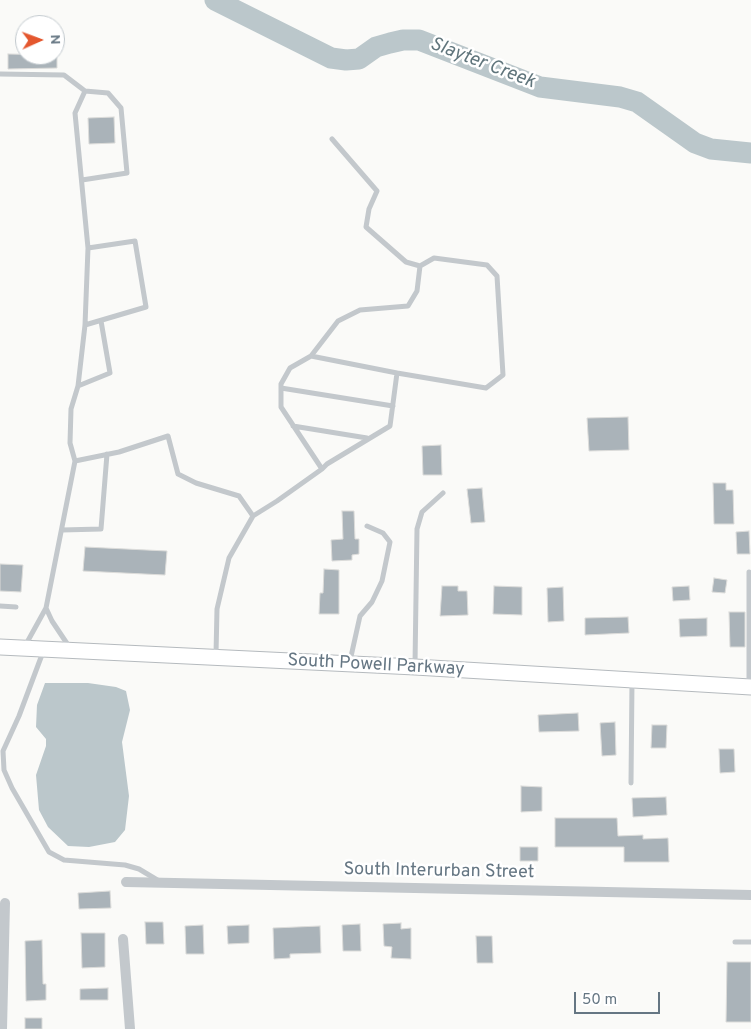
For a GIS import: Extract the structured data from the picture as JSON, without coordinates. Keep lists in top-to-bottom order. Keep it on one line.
{"streets":{"main road":["South Powell Parkway"],"street":["South Interurban Street"]},"water":["Slayter Creek"],"scale_bar":"50 m","north":"right"}
